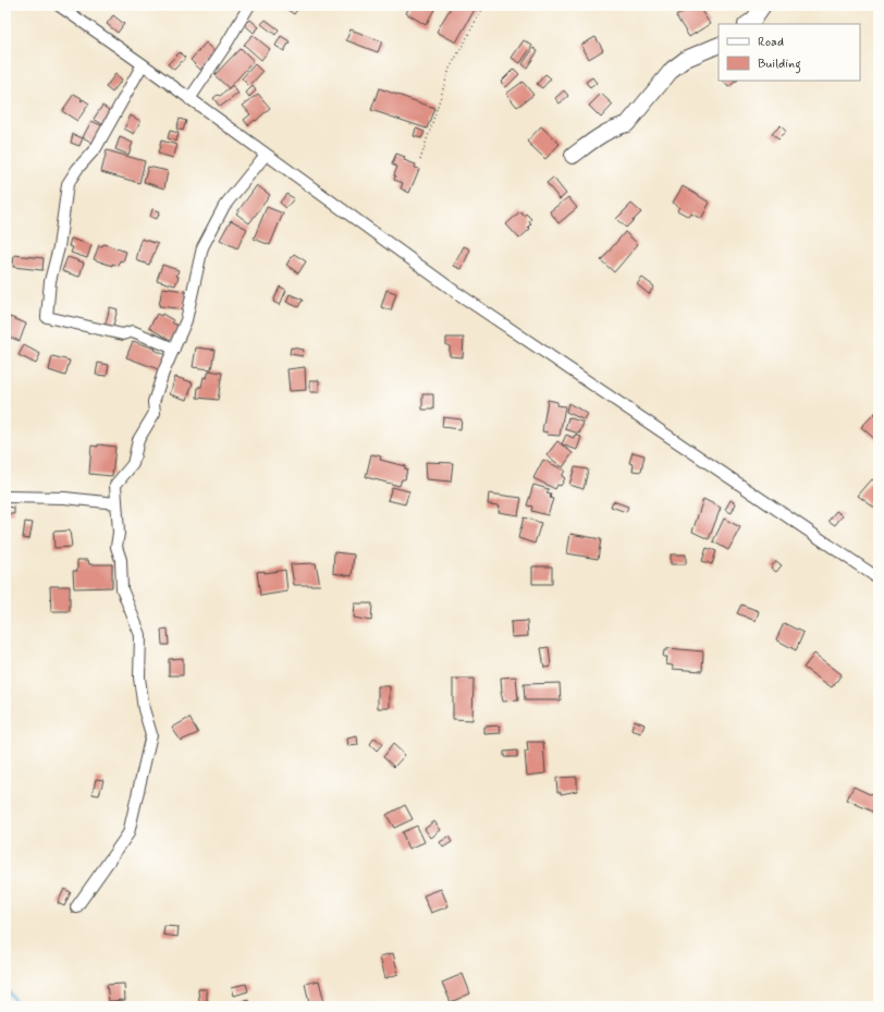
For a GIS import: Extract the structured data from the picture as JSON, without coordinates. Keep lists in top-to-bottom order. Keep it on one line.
{"legend":["Road","Building"]}
